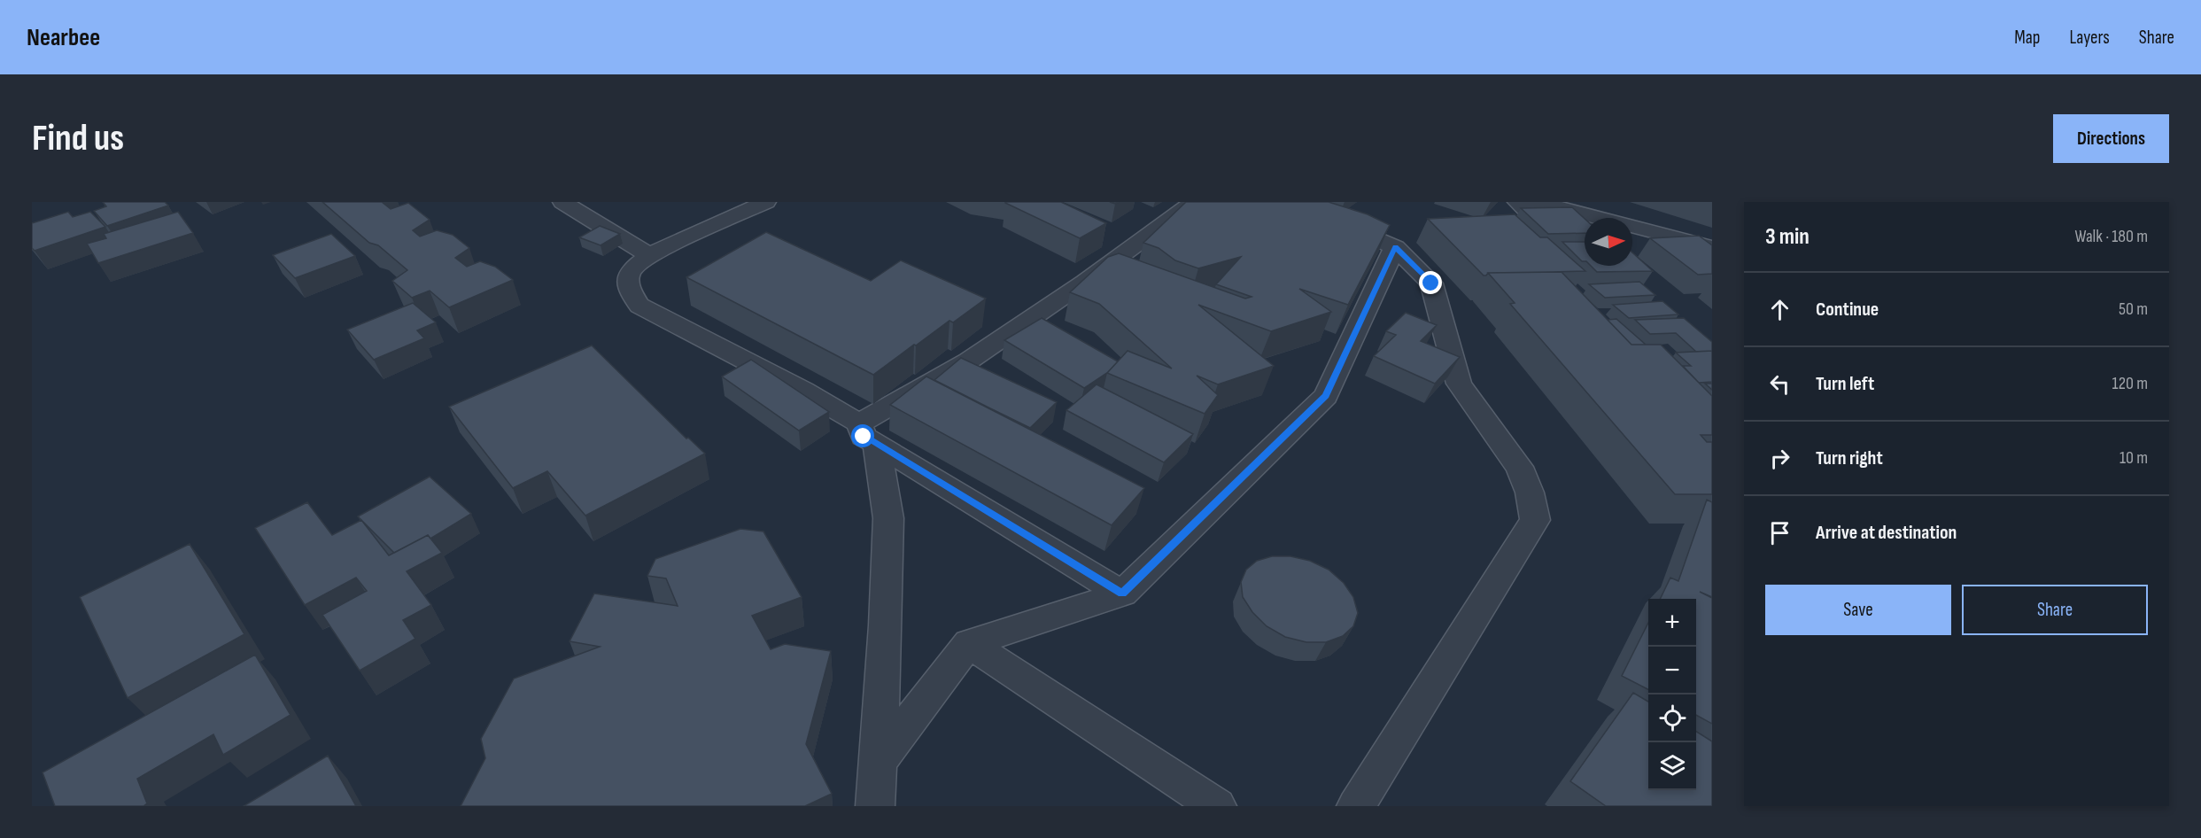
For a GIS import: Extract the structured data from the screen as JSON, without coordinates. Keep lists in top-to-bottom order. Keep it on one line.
{"north":"right","page":{"header":"Nearbee","nav":["Map","Layers","Share"],"buttons":["Directions",["Save","Share"]],"title":"Find us","heading":["3 min","Walk · 180 m"],"list":[["Continue","50 m"],["Turn left","120 m"],["Turn right","10 m"],"Arrive at destination"],"map_buttons":["+","−"]}}
